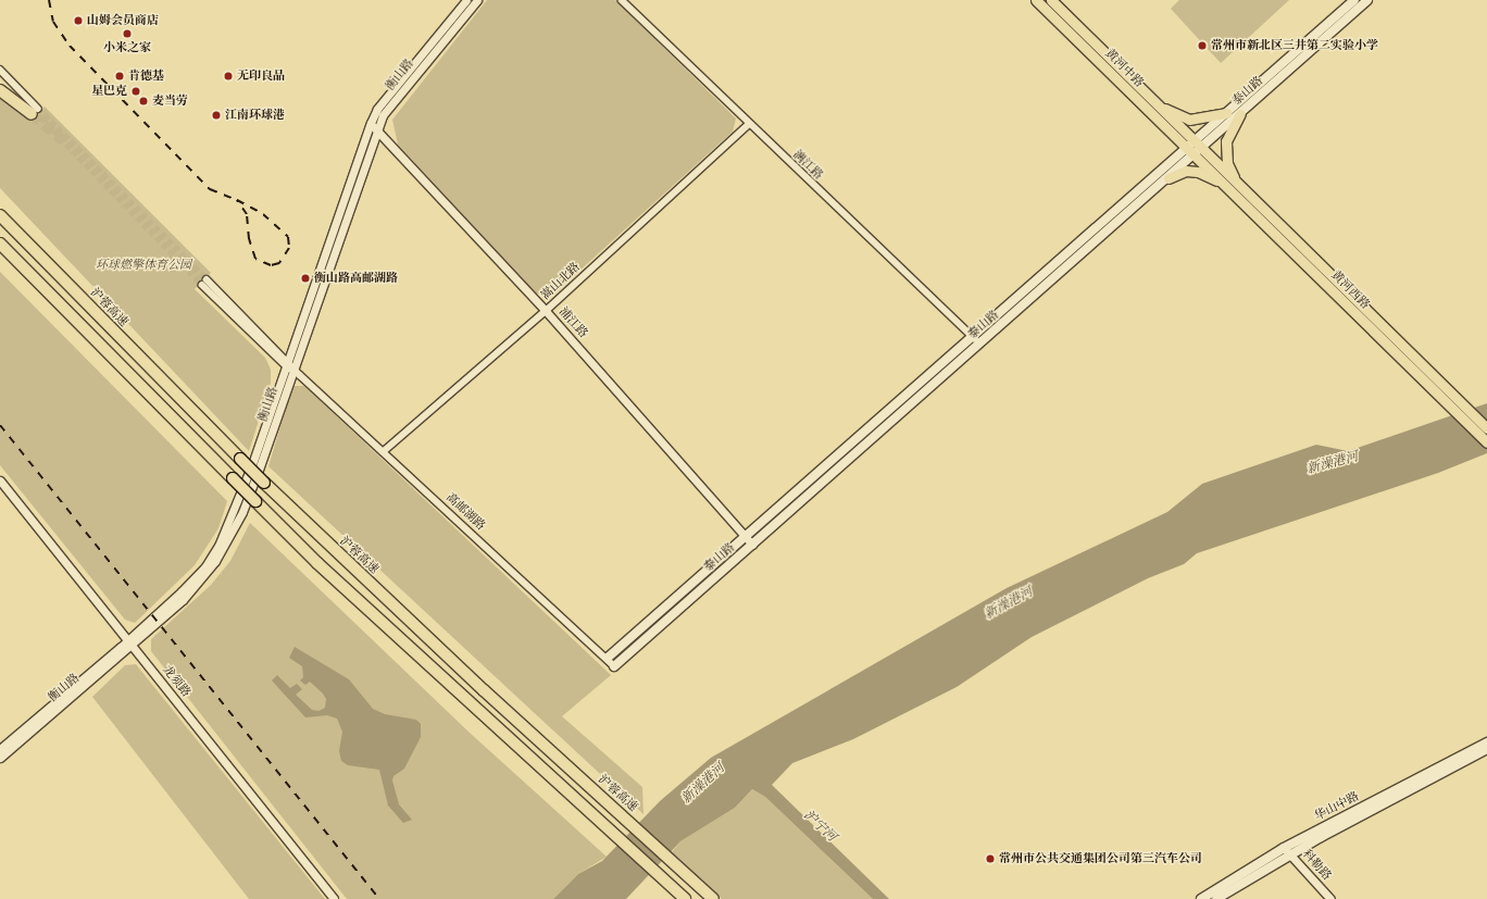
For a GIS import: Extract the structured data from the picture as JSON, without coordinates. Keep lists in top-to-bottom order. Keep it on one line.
{"streets":{"highway":["沪蓉高速"],"main road":["黄河中路","泰山路","黄河西路","华山中路"],"street":["衡山路","漓江路","嵩山北路","浦江路","高邮湖路","龙须路","科勒路"]},"crossings":[["黄河中路","泰山路"],["黄河中路","黄河西路"],["衡山路","浦江路"],["衡山路","高邮湖路"],["衡山路","龙须路"],["泰山路","漓江路"],["泰山路","黄河西路"],["泰山路","浦江路"],["泰山路","高邮湖路"],["漓江路","嵩山北路"],["嵩山北路","浦江路"],["嵩山北路","高邮湖路"],["华山中路","科勒路"]],"water":["新澡港河","沪宁河"],"parks":["环球燃擎体育公园"],"places":["山姆会员商店","小米之家","常州市新北区三井第二实验小学","肯德基","无印良品","星巴克","麦当劳","江南环球港","衡山路高邮湖路","常州市公共交通集团公司第三汽车公司"]}
